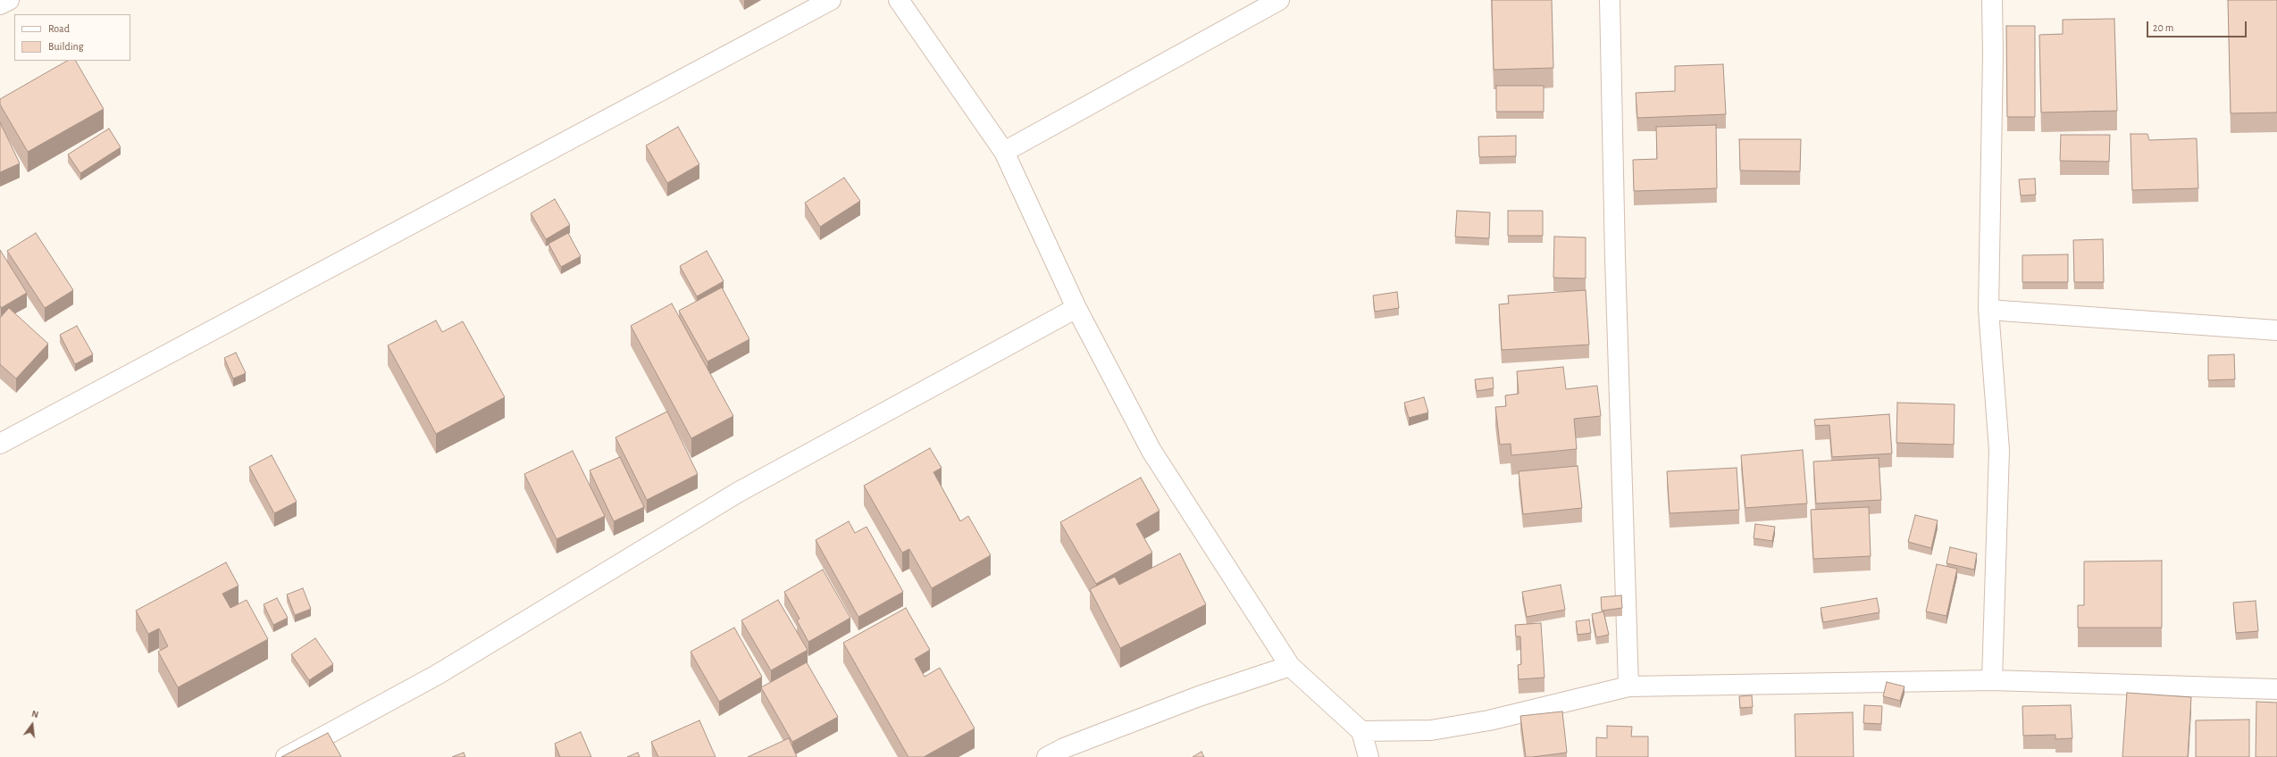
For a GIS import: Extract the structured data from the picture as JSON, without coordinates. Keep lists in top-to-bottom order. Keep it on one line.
{"legend":["Road","Building"],"scale_bar":"20 m","north":"top"}
